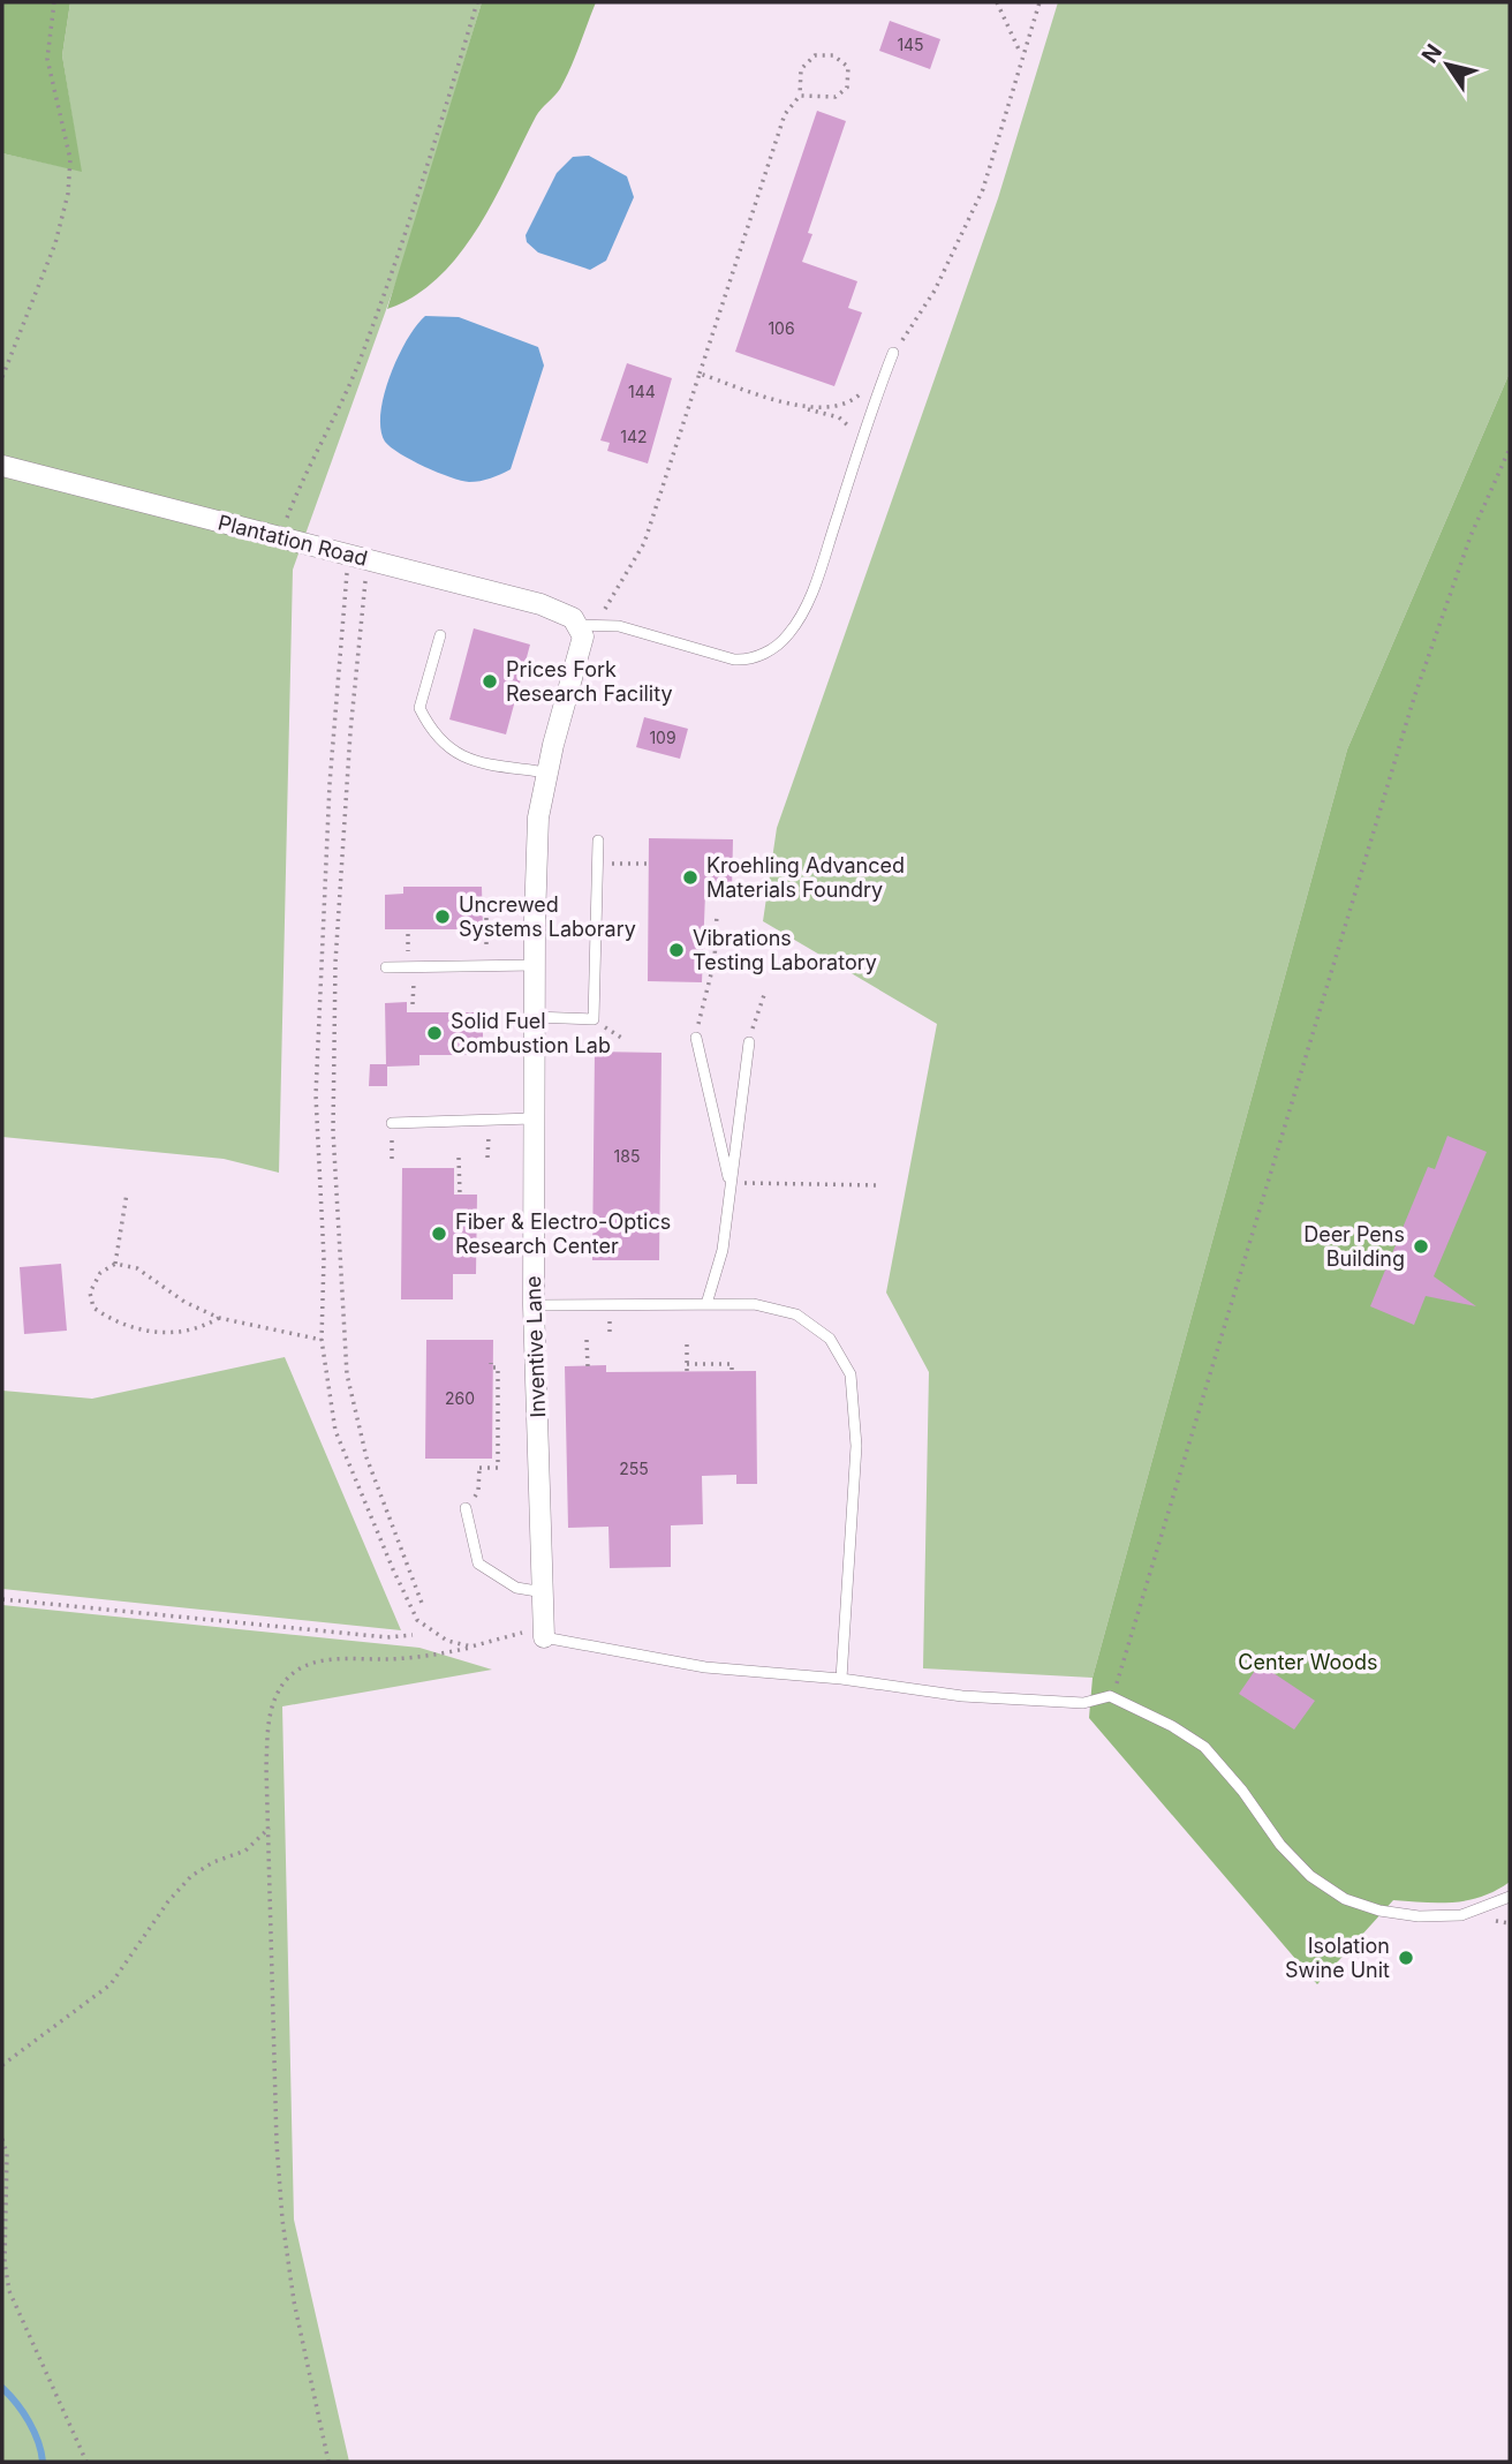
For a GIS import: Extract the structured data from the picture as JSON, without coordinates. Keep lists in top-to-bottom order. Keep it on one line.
{"streets":{"street":["Plantation Road","Inventive Lane"]},"crossings":[["Plantation Road","Inventive Lane"]],"parks":["Center Woods"],"places":["Prices Fork Research Facility","Kroehling Advanced Materials Foundry","Uncrewed Systems Laborary","Vibrations Testing Laboratory","Solid Fuel Combustion Lab","Fiber & Electro-Optics Research Center","Deer Pens Building","Isolation Swine Unit"],"house_numbers":["145","106","144","142","109","185","260","255"],"north":"top left"}
